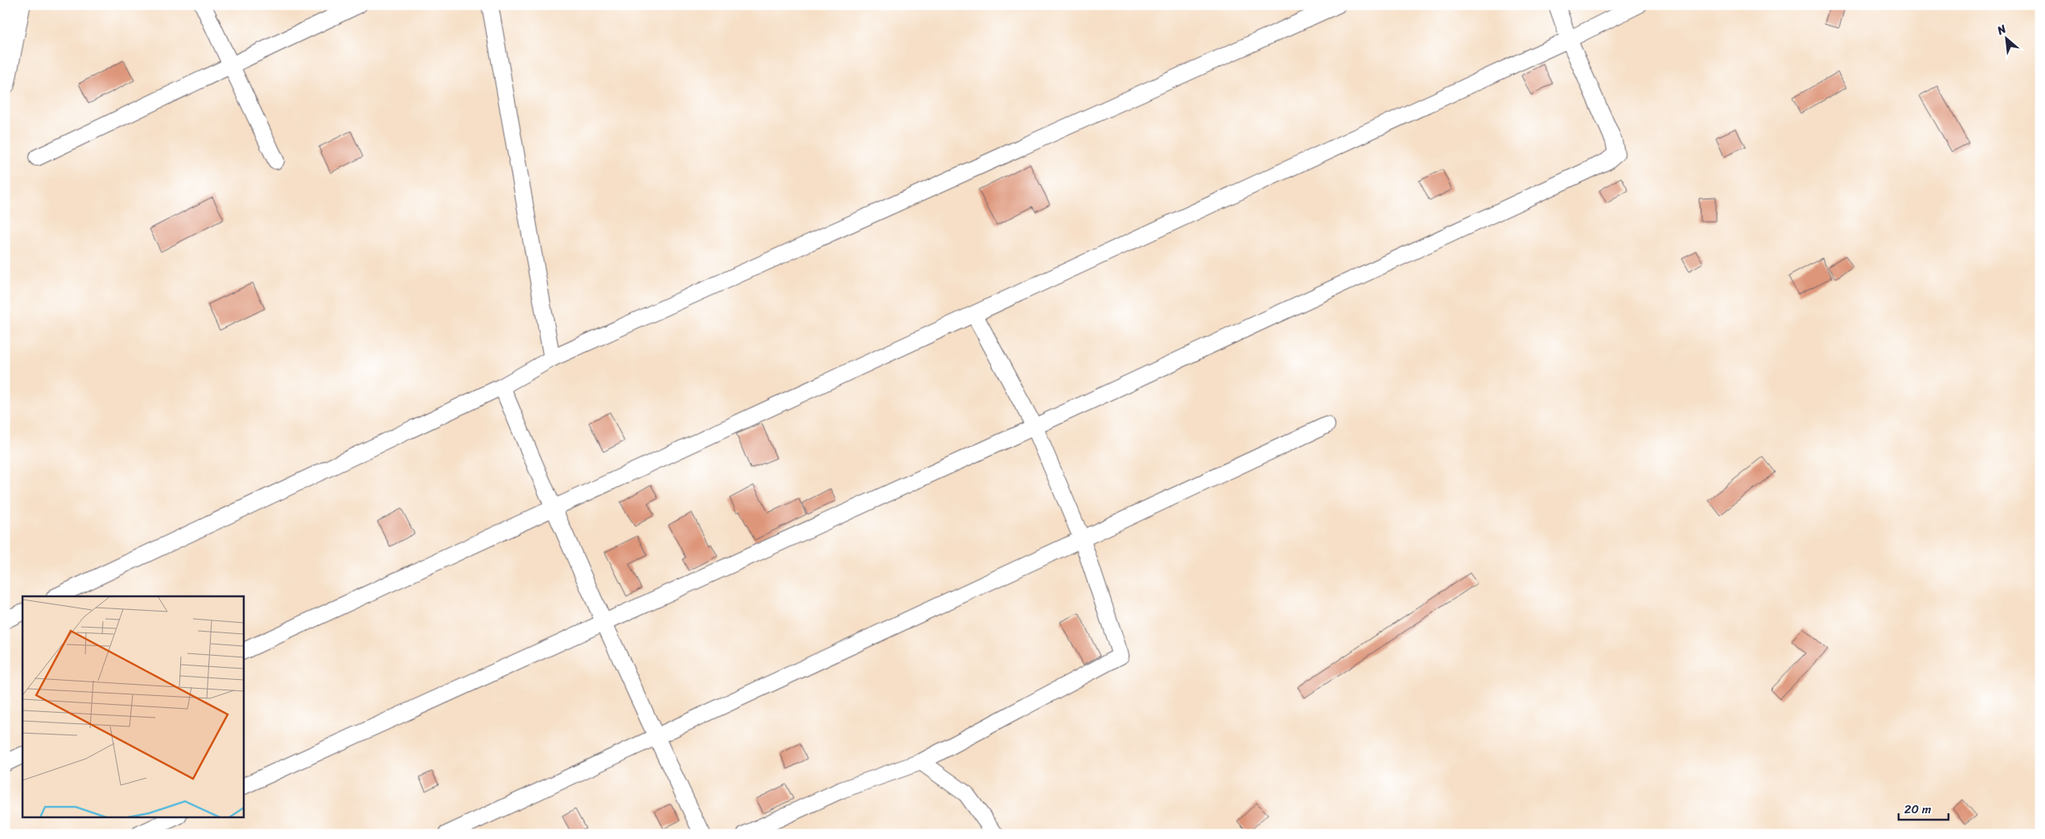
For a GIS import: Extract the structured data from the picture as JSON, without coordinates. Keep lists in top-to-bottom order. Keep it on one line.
{"scale_bar":"20 m","north":"top left"}
